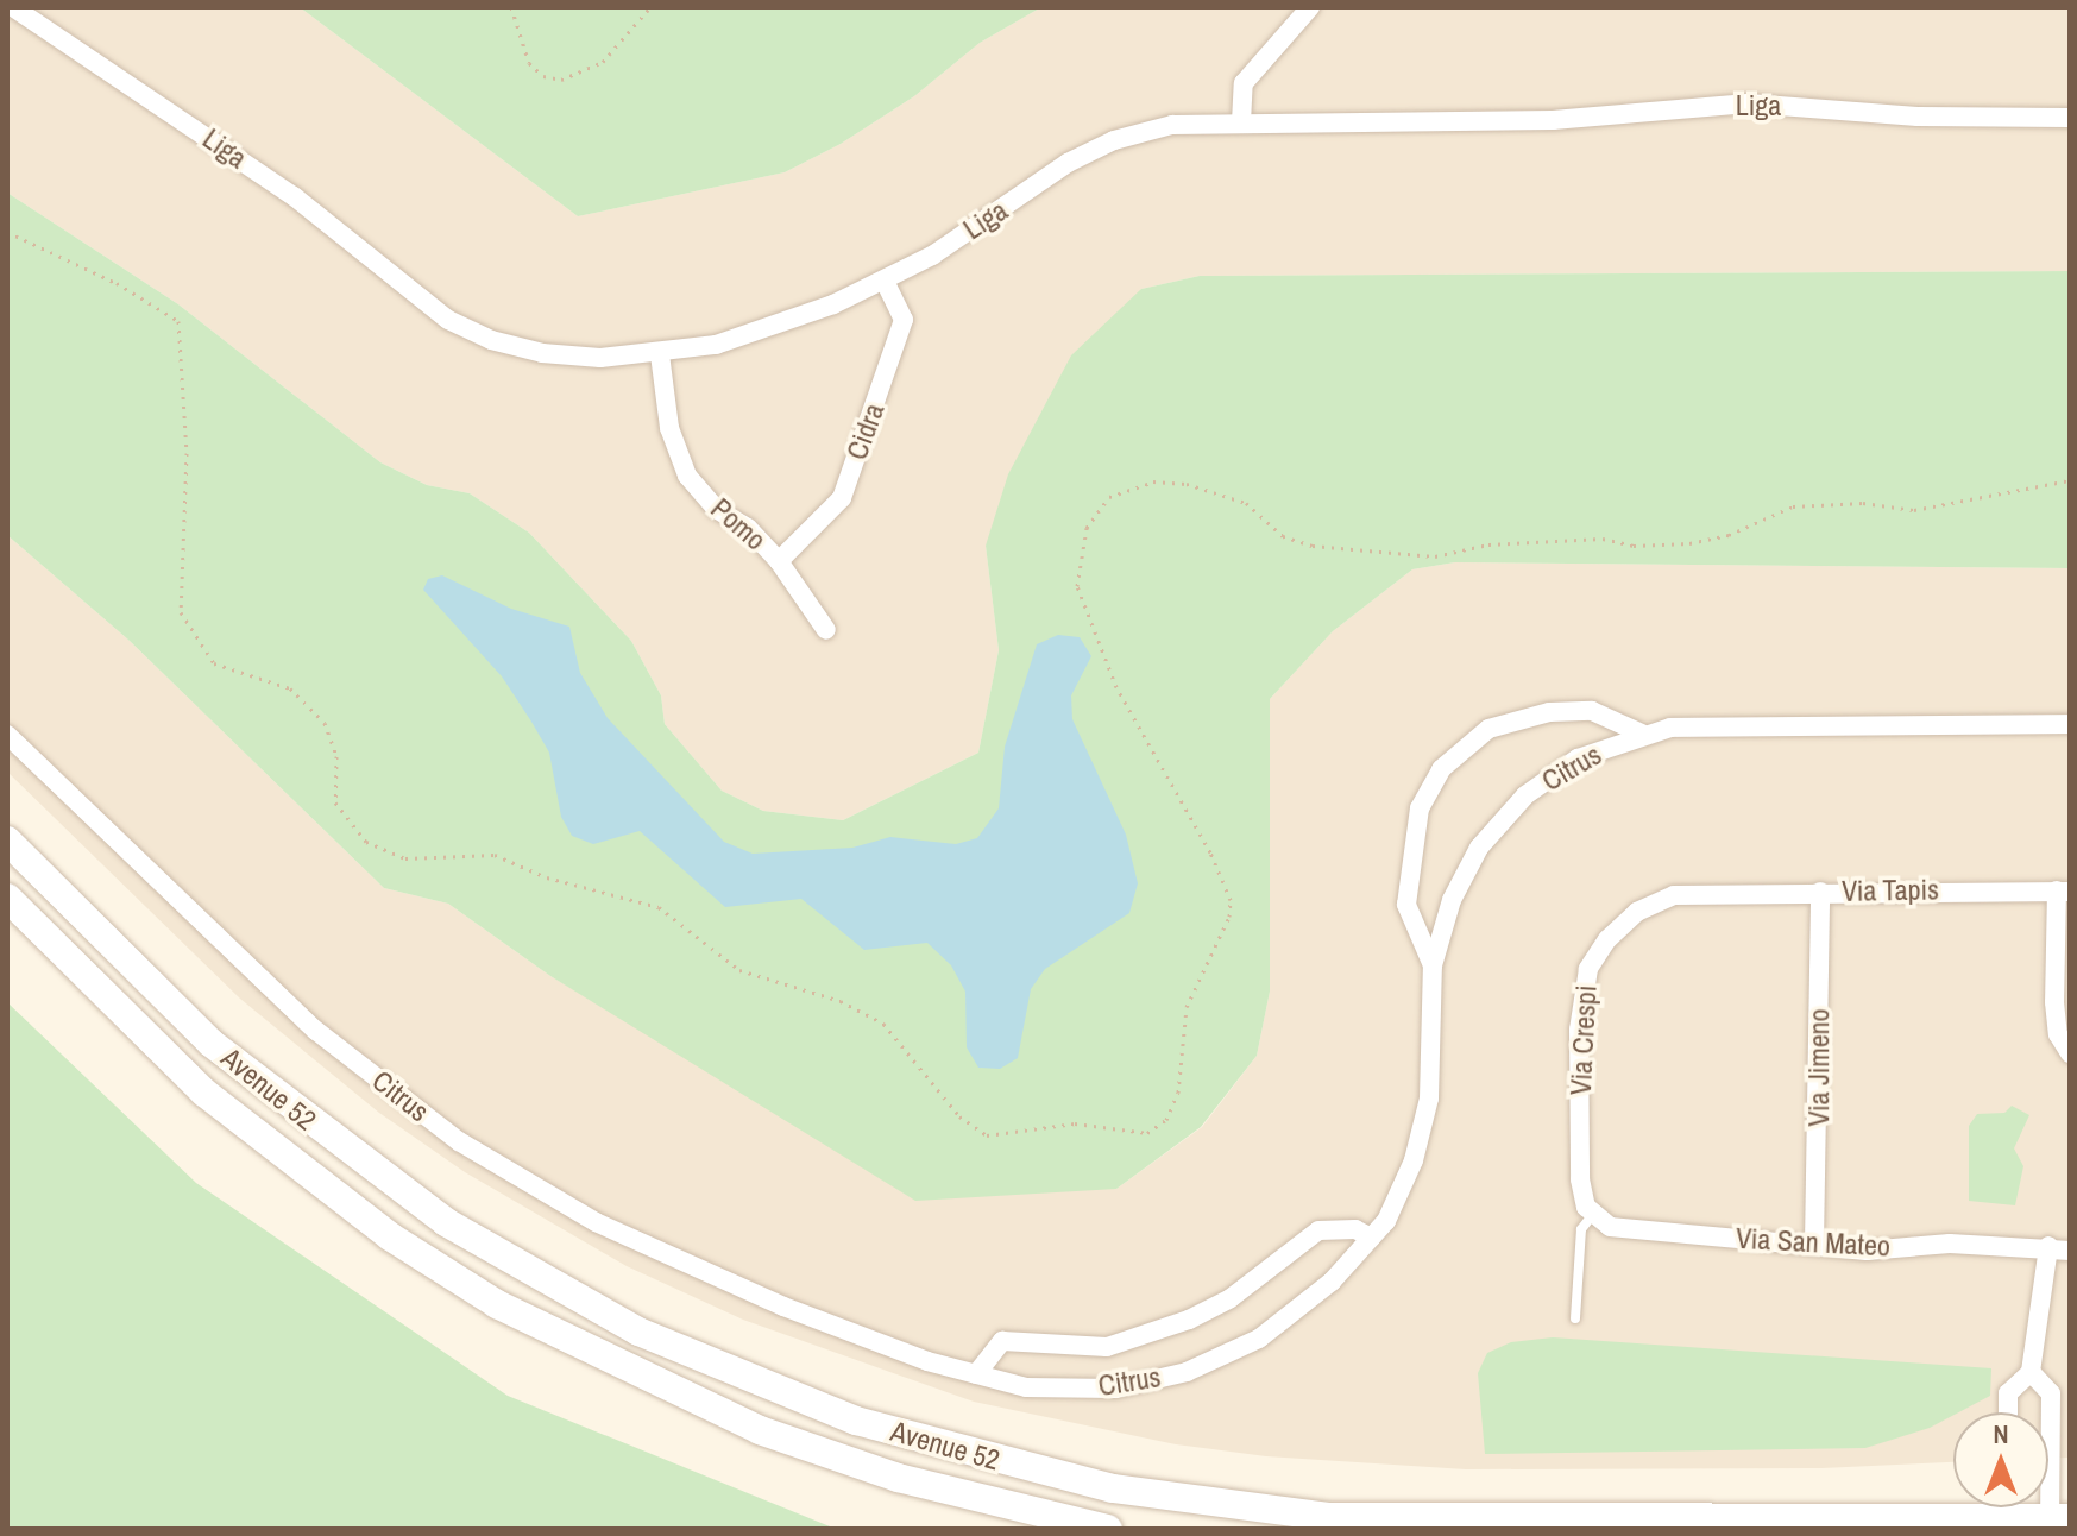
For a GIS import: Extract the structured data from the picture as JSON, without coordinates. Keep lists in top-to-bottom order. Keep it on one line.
{"streets":{"main road":["Avenue 52"],"street":["Liga","Cidra","Pomo","Citrus","Via Tapis","Via Crespi","Via Jimeno","Via San Mateo"]},"crossings":[["Liga","Cidra"],["Liga","Pomo"],["Cidra","Pomo"],["Via Tapis","Via Crespi"],["Via Tapis","Via Jimeno"],["Via Crespi","Via San Mateo"],["Via Jimeno","Via San Mateo"]],"north":"top"}
